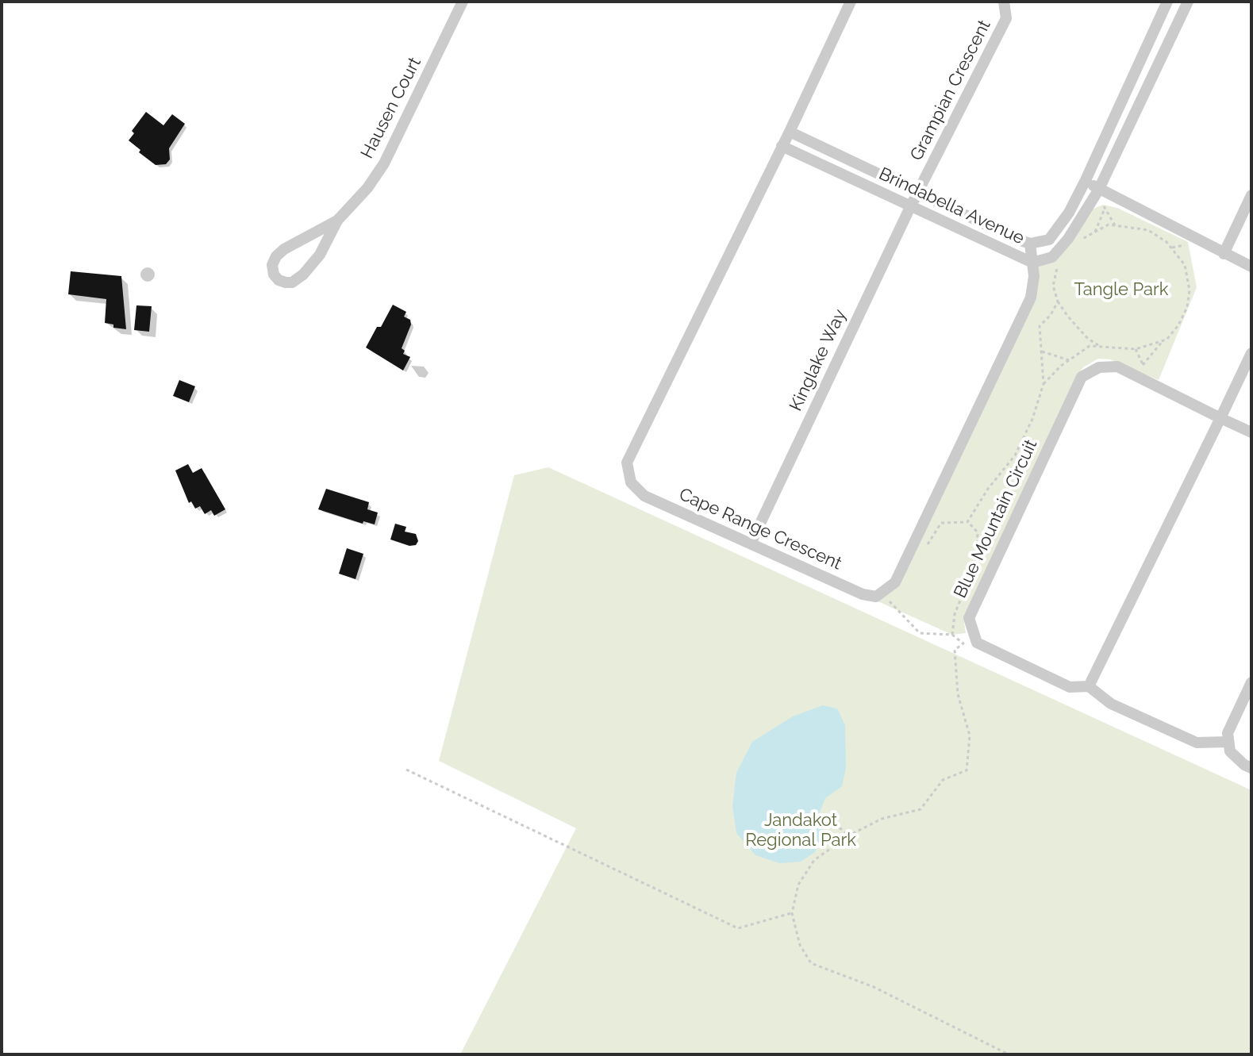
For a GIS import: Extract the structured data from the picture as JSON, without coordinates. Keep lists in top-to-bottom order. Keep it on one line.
{"streets":{"street":["Grampian Crescent","Hausen Court","Brindabella Avenue","Kinglake Way","Blue Mountain Circuit","Cape Range Crescent"]},"crossings":[["Grampian Crescent","Brindabella Avenue"],["Grampian Crescent","Kinglake Way"],["Brindabella Avenue","Kinglake Way"],["Brindabella Avenue","Cape Range Crescent"],["Kinglake Way","Cape Range Crescent"]],"parks":["Tangle Park","Jandakot Regional Park"]}
